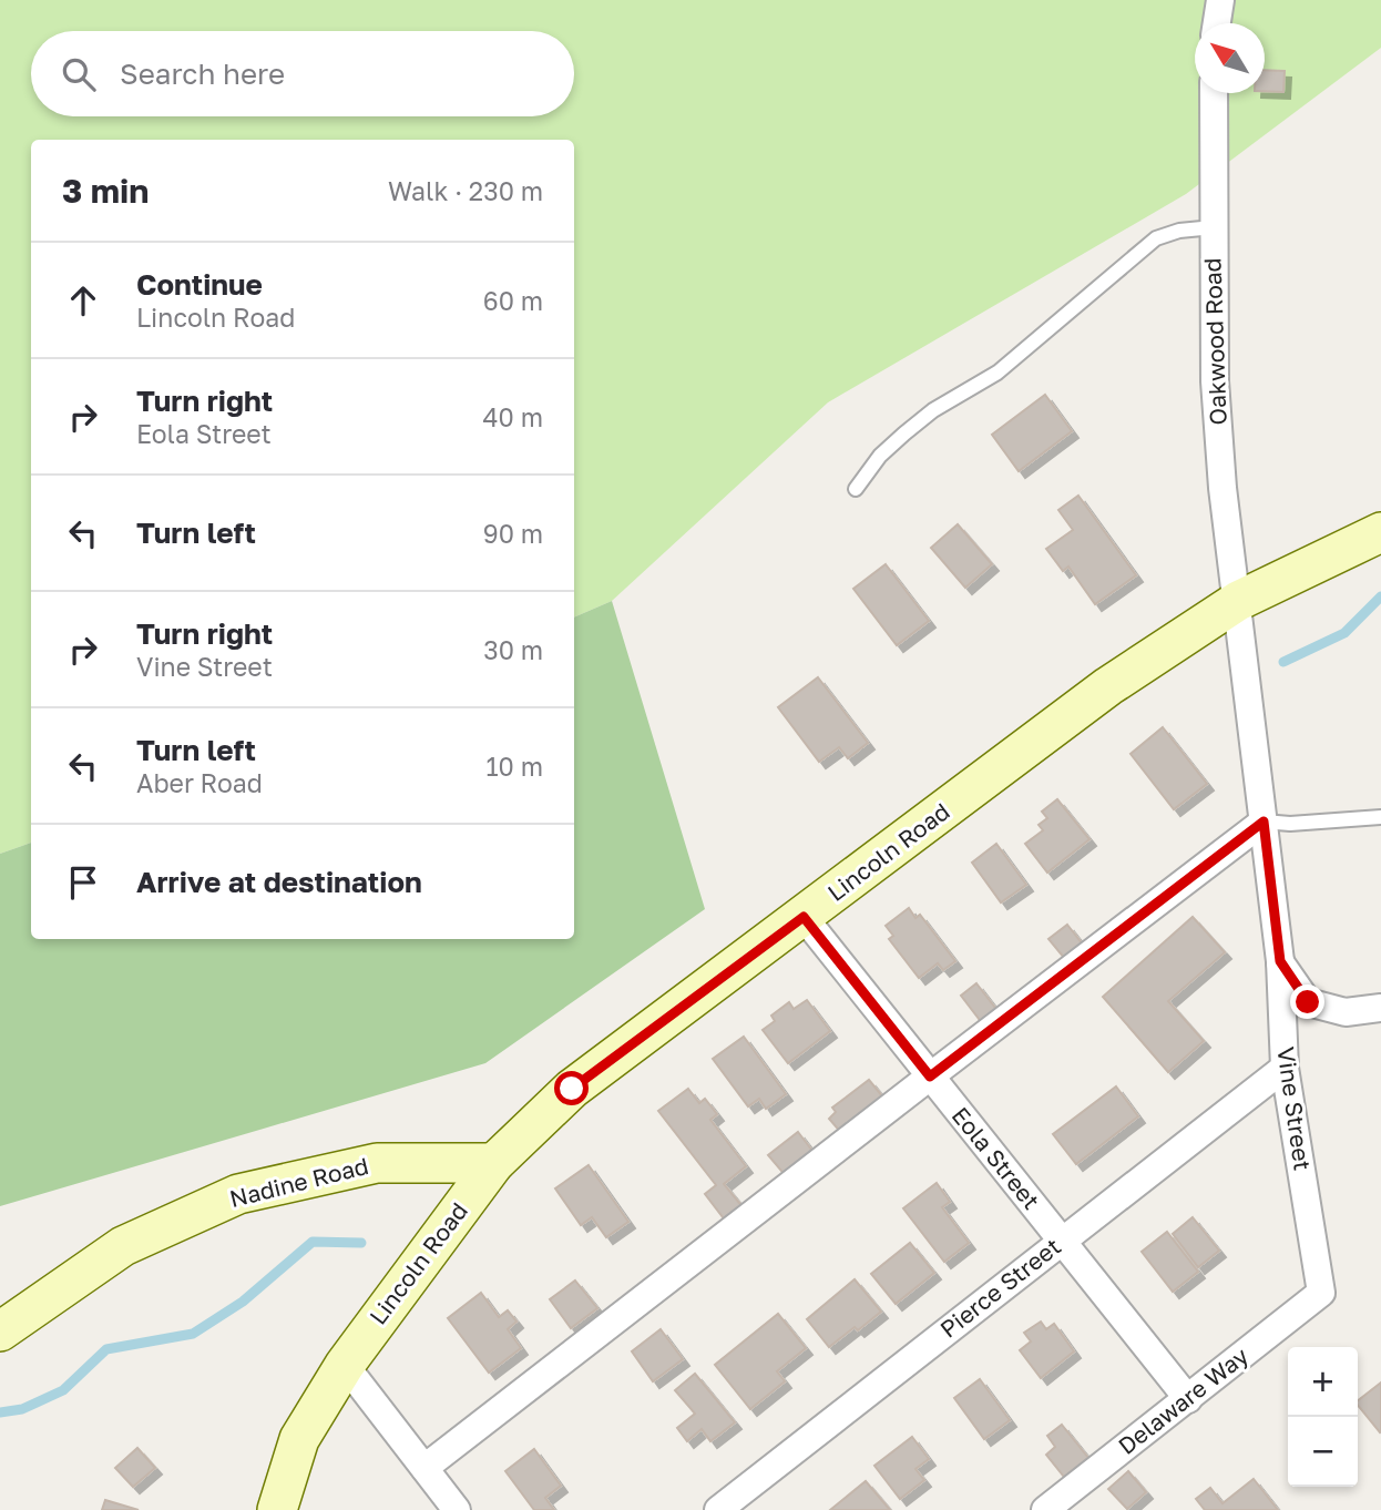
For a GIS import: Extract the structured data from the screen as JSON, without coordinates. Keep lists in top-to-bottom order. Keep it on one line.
{"streets":{"street":["Oakwood Road","Lincoln Road","Vine Street","Eola Street","Nadine Road","Pierce Street","Delaware Way"]},"crossings":[["Oakwood Road","Lincoln Road"],["Oakwood Road","Vine Street"],["Lincoln Road","Vine Street"],["Lincoln Road","Eola Street"],["Lincoln Road","Nadine Road"],["Vine Street","Pierce Street"],["Vine Street","Delaware Way"],["Eola Street","Pierce Street"],["Eola Street","Delaware Way"]],"north":"top left","page":{"search":"Search here","heading":["3 min","Walk · 230 m"],"list":[["Continue","Lincoln Road","60 m"],["Turn right","Eola Street","40 m"],["Turn left","90 m"],["Turn right","Vine Street","30 m"],["Turn left","Aber Road","10 m"],"Arrive at destination"],"map_buttons":["+","−"]}}
